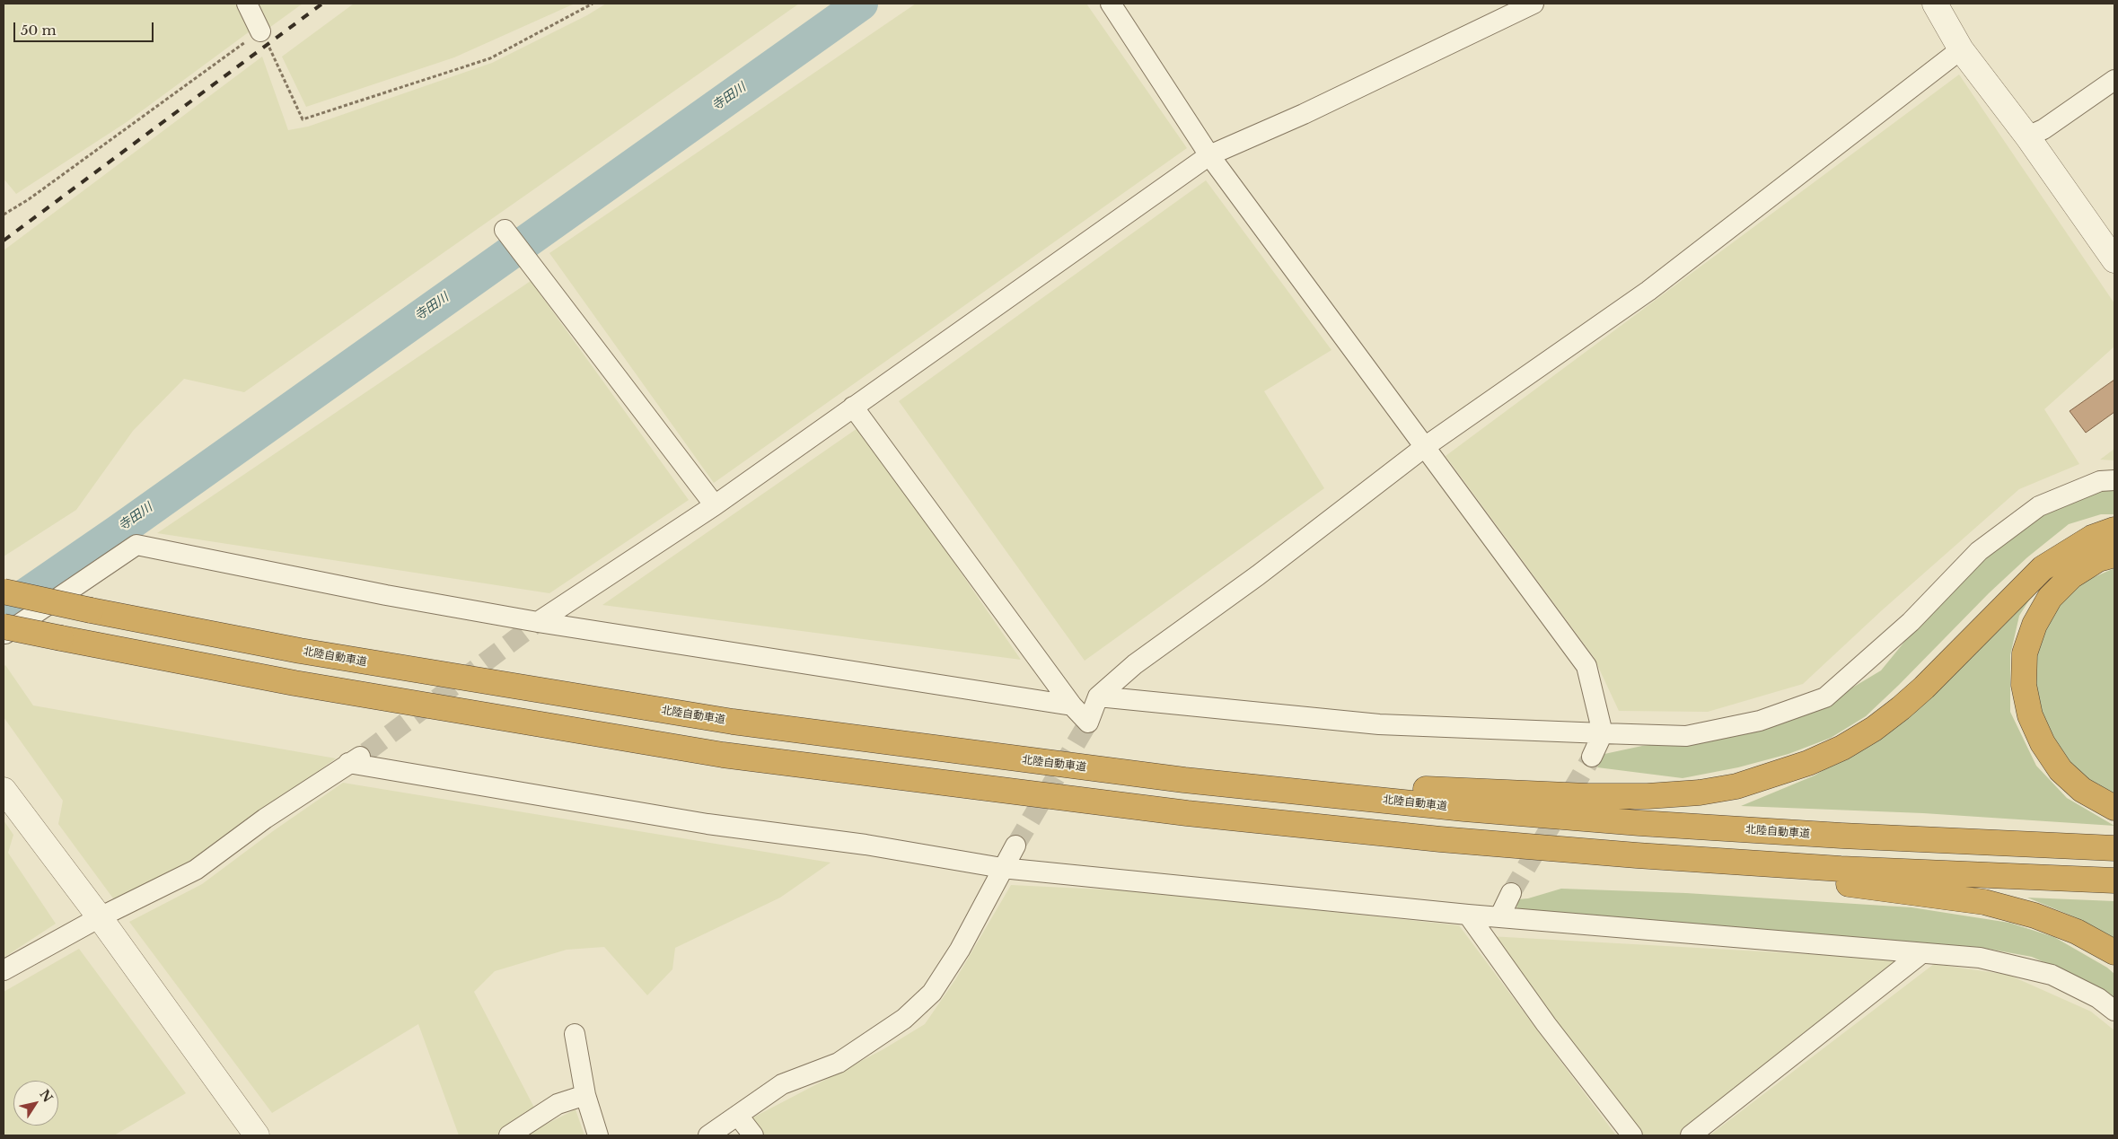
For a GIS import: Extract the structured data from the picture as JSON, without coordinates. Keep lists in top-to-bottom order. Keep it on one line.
{"streets":{"highway":["北陸自動車道"]},"water":["寺田川"],"scale_bar":"50 m","north":"top right"}
